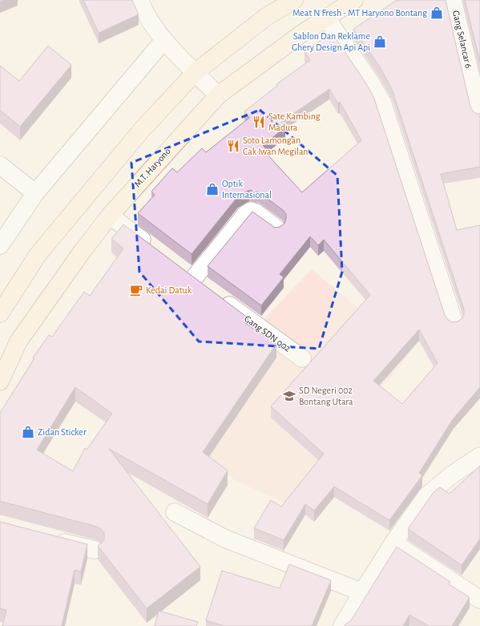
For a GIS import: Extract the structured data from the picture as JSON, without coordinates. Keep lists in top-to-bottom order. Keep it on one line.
{"streets":{"main road":["M.T. Haryono"],"street":["Gang Selancar 6","Gang SDN 002"]},"places":{"shop":["Meat N Fresh - MT Haryono Bontang","Sablon Dan Reklame Ghery Design Api Api","Optik Internasional","Zidan Sticker"],"restaurant":["Sate Kambing Madura","Soto Lamongan Cak Iwan Megilan"],"cafe":["Kedai Datuk"],"school or university":["SD Negeri 002 Bontang Utara"]}}
